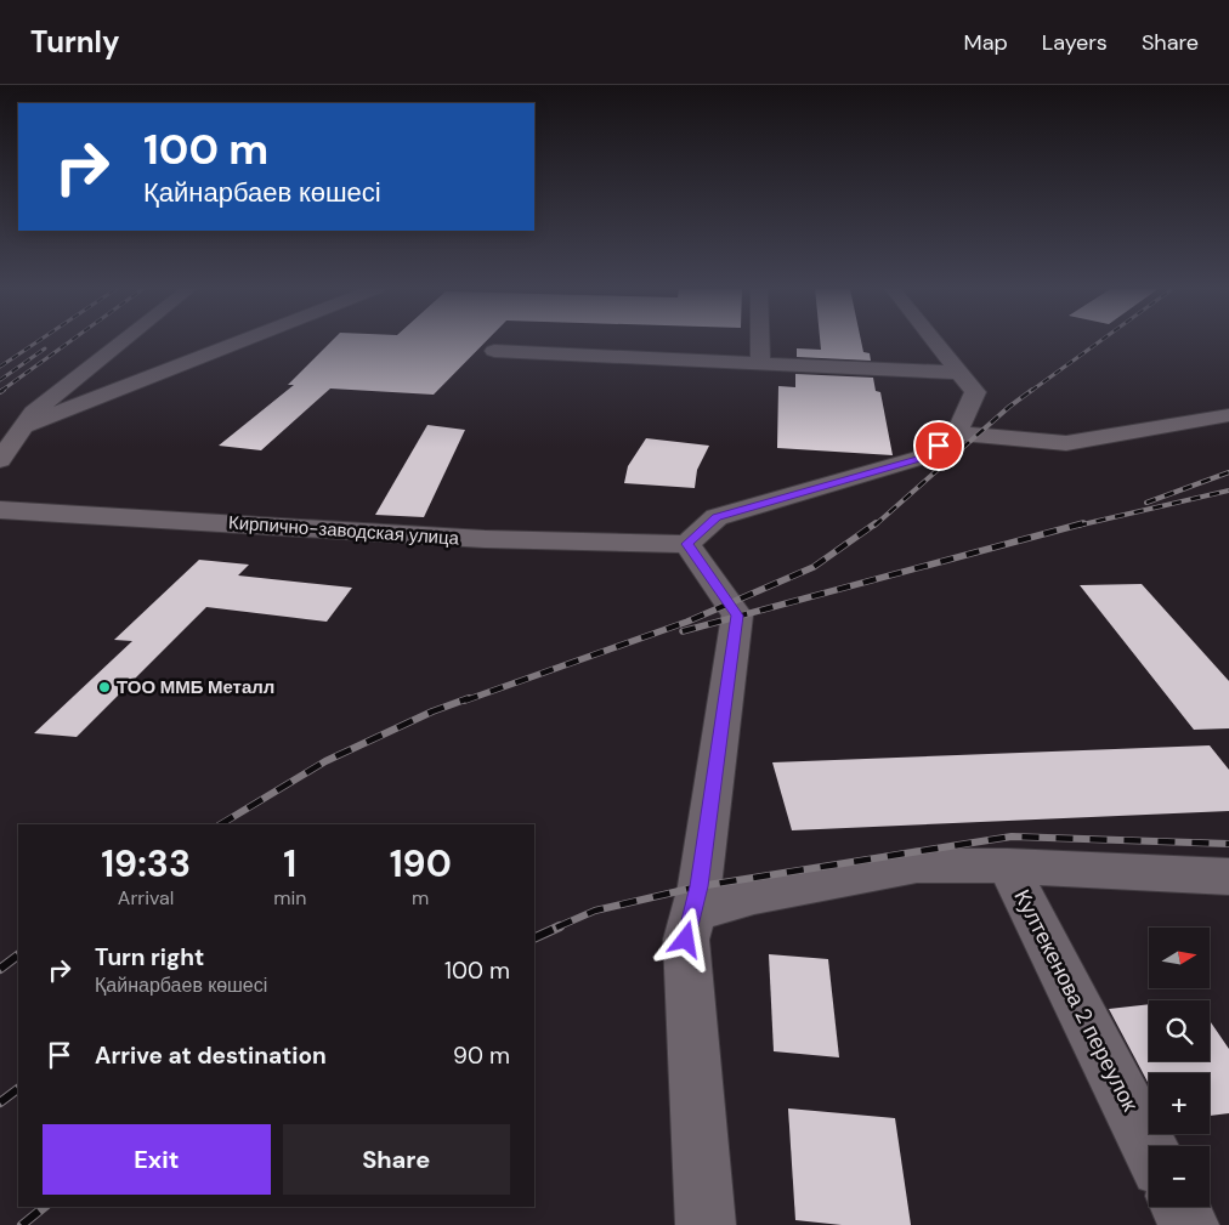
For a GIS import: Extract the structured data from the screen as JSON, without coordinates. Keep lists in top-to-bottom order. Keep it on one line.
{"streets":{"street":["Кирпично-заводская улица","Култекенова 2 переулок"]},"places":["ТОО ММБ Металл"],"north":"right","page":{"header":"Turnly","nav":["Map","Layers","Share"],"turn":["100 m","Қайнарбаев көшесі"],"eta":["19:33","Arrival","1","min","190","m"],"map_buttons":["+","−"],"list":[{"name":"Turn right","note":"Қайнарбаев көшесі","value":"100 m"},{"name":"Arrive at destination","value":"90 m"}],"buttons":["Exit","Share"]}}
